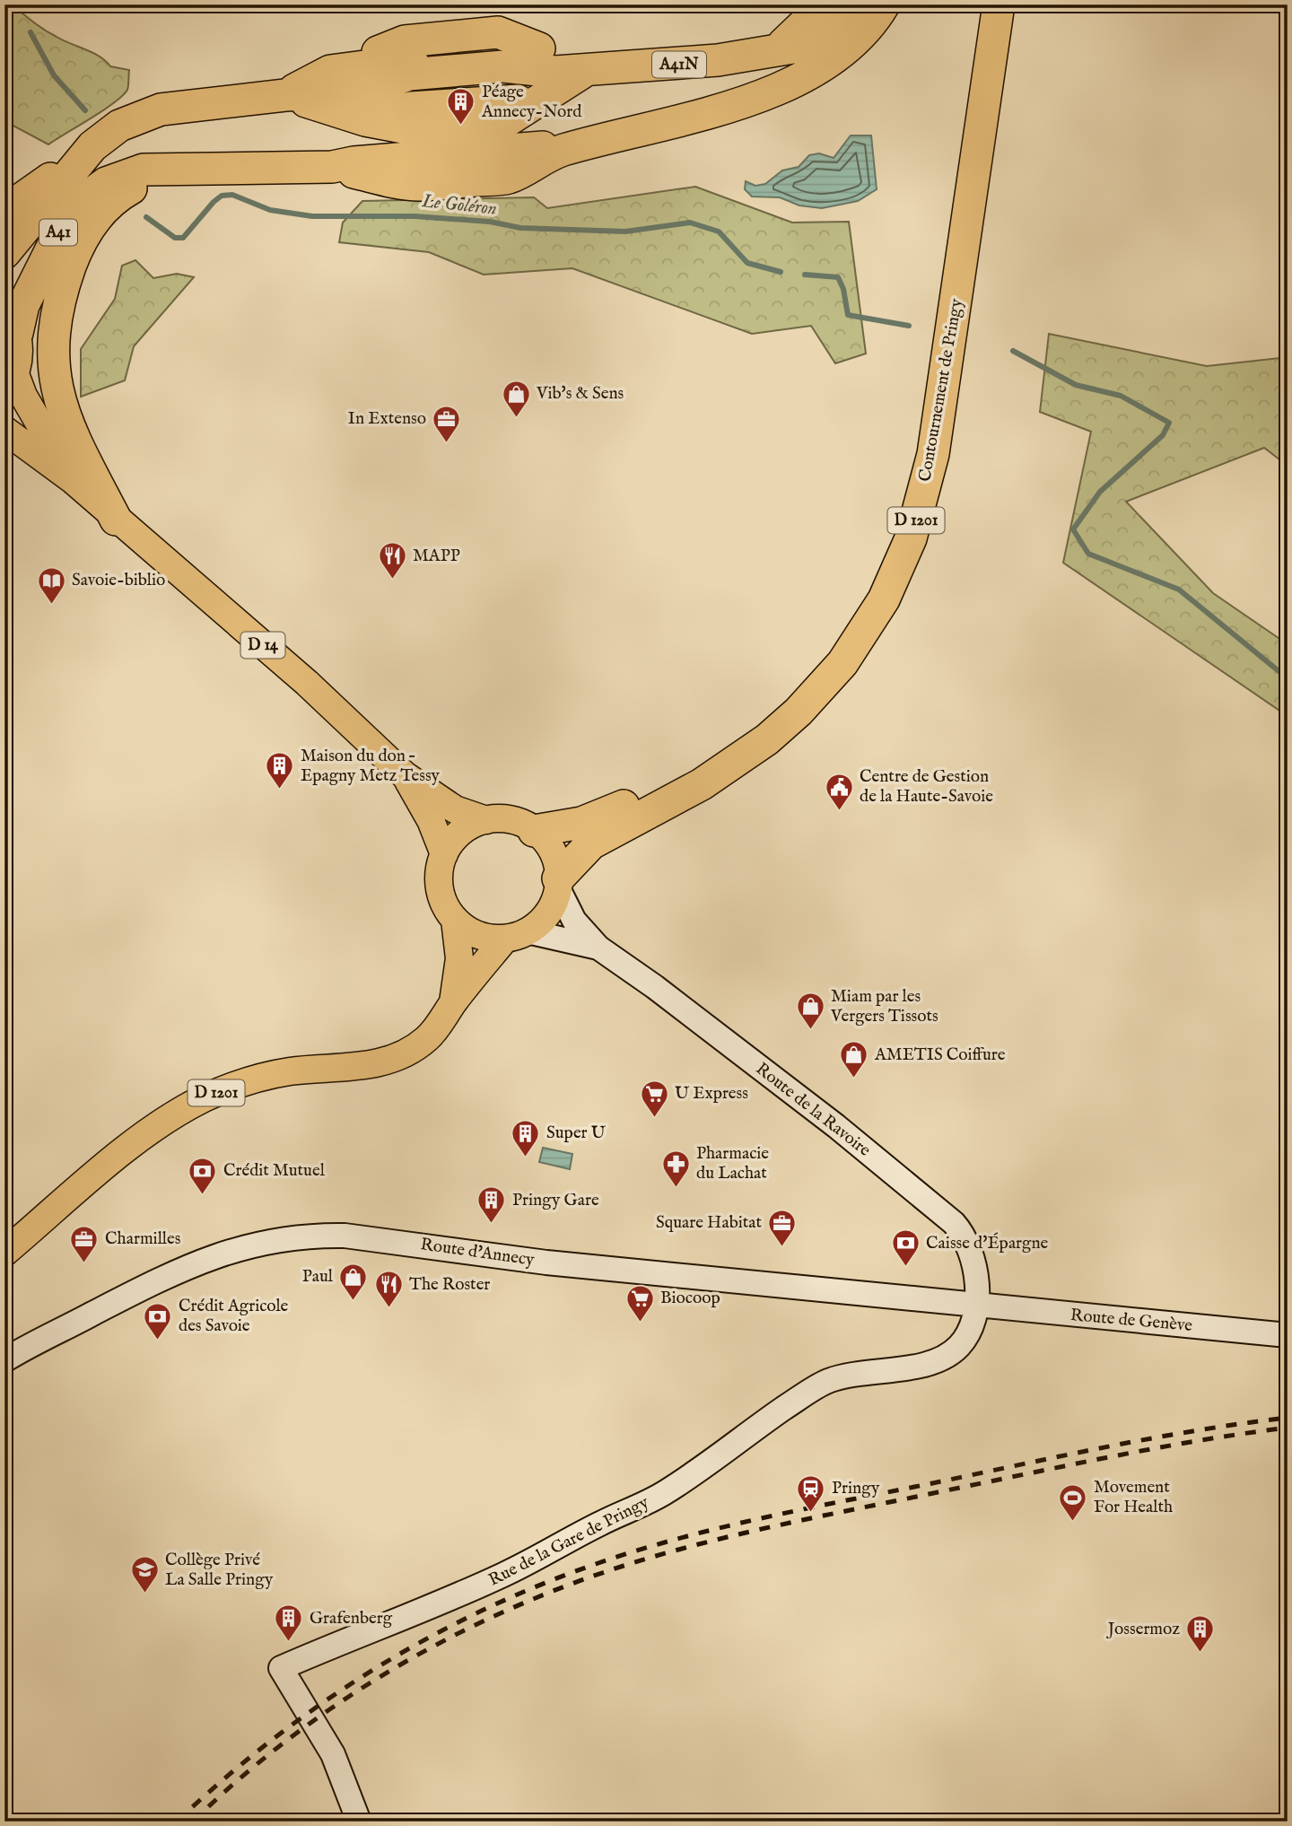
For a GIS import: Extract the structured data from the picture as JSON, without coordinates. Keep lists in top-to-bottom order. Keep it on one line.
{"streets":{"highway":["A41N","A41","Contournement de Pringy","D 1201"],"main road":["D 14","Route de la Ravoire"],"street":["Route d'Annecy","Route de Genève","Rue de la Gare de Pringy"]},"crossings":[["Contournement de Pringy","D 1201"],["Contournement de Pringy","D 14"],["Contournement de Pringy","Route de la Ravoire"],["D 1201","D 14"],["D 1201","Route de la Ravoire"],["D 14","Route de la Ravoire"],["Route de la Ravoire","Route d'Annecy"],["Route de la Ravoire","Route de Genève"],["Route de la Ravoire","Rue de la Gare de Pringy"],["Route d'Annecy","Route de Genève"],["Route d'Annecy","Rue de la Gare de Pringy"],["Route de Genève","Rue de la Gare de Pringy"]],"water":["Le Goléron"],"places":{"building":["Péage Annecy-Nord","Maison du don – Epagny Metz Tessy","Super U","Pringy Gare","Grafenberg","Jossermoz"],"shop":["Vib's & Sens","Miam par les Vergers Tissots","AMETIS Coiffure","Paul"],"office":["In Extenso","Square Habitat","Charmilles"],"restaurant":["MAPP","The Roster"],"library":["Savoie-biblio"],"public building":["Centre de Gestion de la Haute-Savoie"],"supermarket":["U Express","Biocoop"],"pharmacy":["Pharmacie du Lachat"],"bank":["Crédit Mutuel","Caisse d'Épargne","Crédit Agricole des Savoie"],"station":["Pringy"],"sports":["Movement For Health"],"school or university":["Collège Privé La Salle Pringy"]}}
